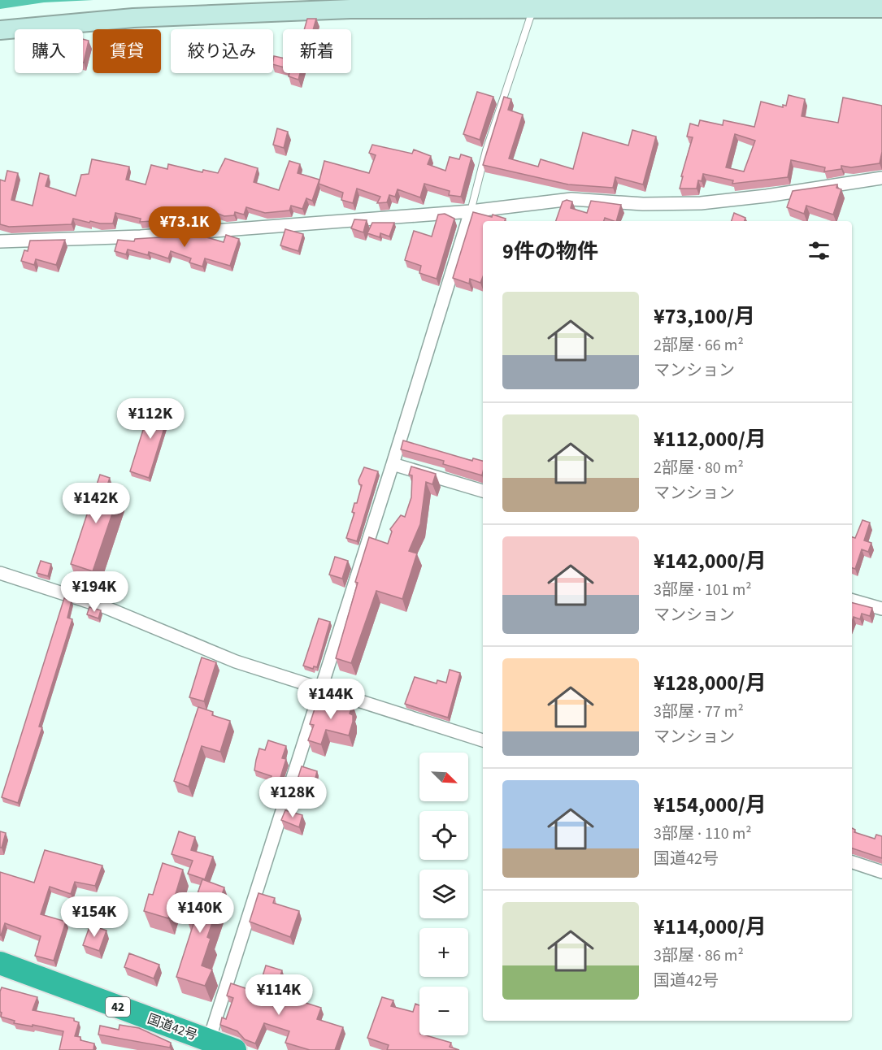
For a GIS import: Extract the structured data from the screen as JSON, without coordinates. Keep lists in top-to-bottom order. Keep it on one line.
{"streets":{"highway":["42","国道42号"]},"north":"bottom right","page":{"chip":["購入","賃貸","絞り込み","新着"],"price":["¥73.1K","¥112K","¥142K","¥194K","¥144K","¥128K","¥140K","¥154K","¥114K"],"heading":"9件の物件","list":[{"name":"¥73,100/月","note":"2部屋 · 66 m² · マンション"},{"name":"¥112,000/月","note":"2部屋 · 80 m² · マンション"},{"name":"¥142,000/月","note":"3部屋 · 101 m² · マンション"},{"name":"¥128,000/月","note":"3部屋 · 77 m² · マンション"},{"name":"¥154,000/月","note":"3部屋 · 110 m² · 国道42号"},{"name":"¥114,000/月","note":"3部屋 · 86 m² · 国道42号"}],"map_buttons":["+","−"]}}
